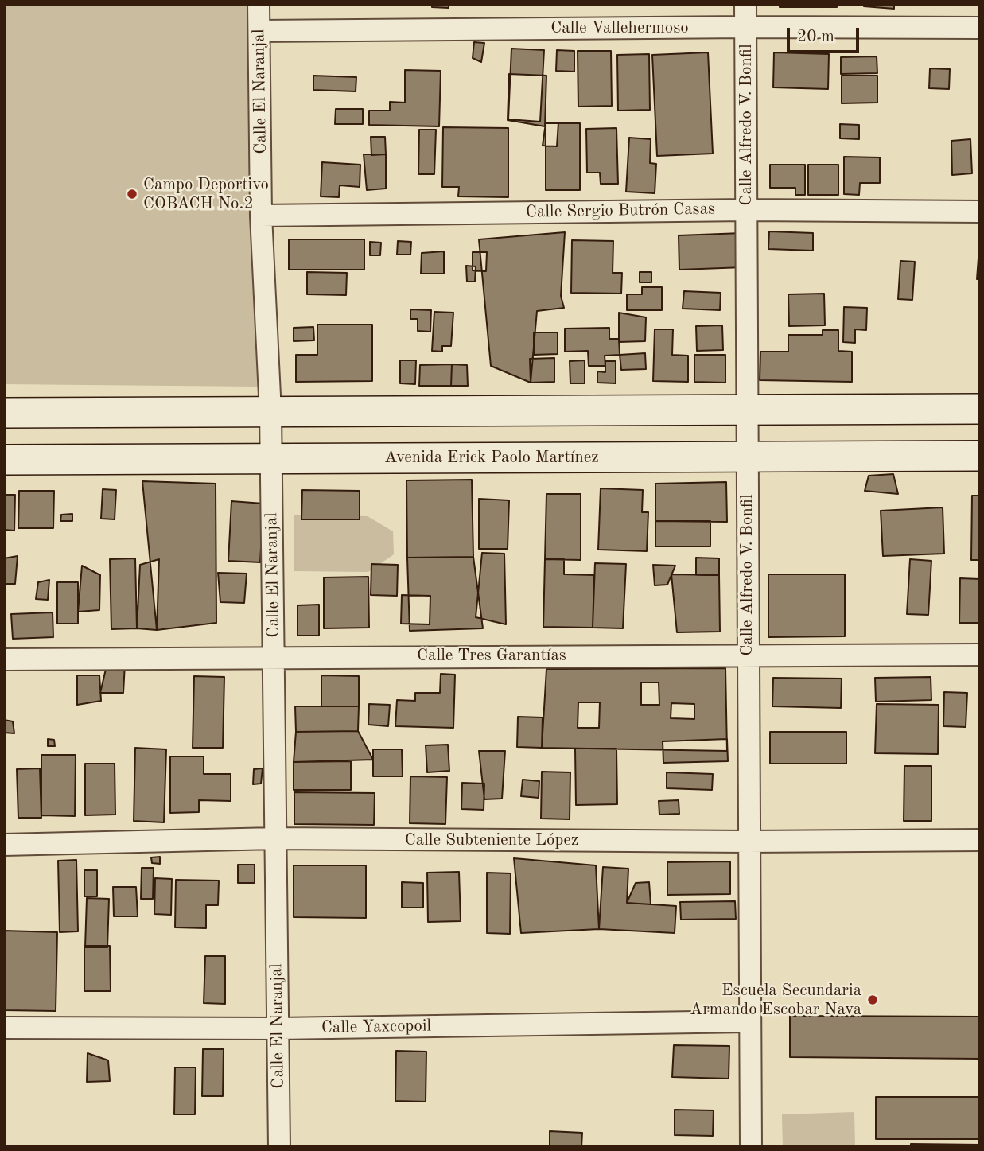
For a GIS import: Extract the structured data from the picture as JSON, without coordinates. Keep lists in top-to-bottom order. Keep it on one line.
{"streets":{"main road":["Avenida Erick Paolo Martínez"],"street":["Calle Vallehermoso","Calle El Naranjal","Calle Alfredo V. Bonfil","Calle Sergio Butrón Casas","Calle Tres Garantías","Calle Subteniente López","Calle Yaxcopoil"]},"crossings":[["Calle Vallehermoso","Calle El Naranjal"],["Calle Vallehermoso","Calle Alfredo V. Bonfil"],["Calle El Naranjal","Calle Sergio Butrón Casas"],["Calle El Naranjal","Avenida Erick Paolo Martínez"],["Calle El Naranjal","Calle Tres Garantías"],["Calle El Naranjal","Calle Subteniente López"],["Calle El Naranjal","Calle Yaxcopoil"],["Calle Alfredo V. Bonfil","Calle Sergio Butrón Casas"],["Calle Alfredo V. Bonfil","Avenida Erick Paolo Martínez"],["Calle Alfredo V. Bonfil","Calle Tres Garantías"],["Calle Alfredo V. Bonfil","Calle Subteniente López"],["Calle Alfredo V. Bonfil","Calle Yaxcopoil"]],"places":["Campo Deportivo COBACH No.2","Escuela Secundaria Armando Escobar Nava"],"scale_bar":"20 m"}
